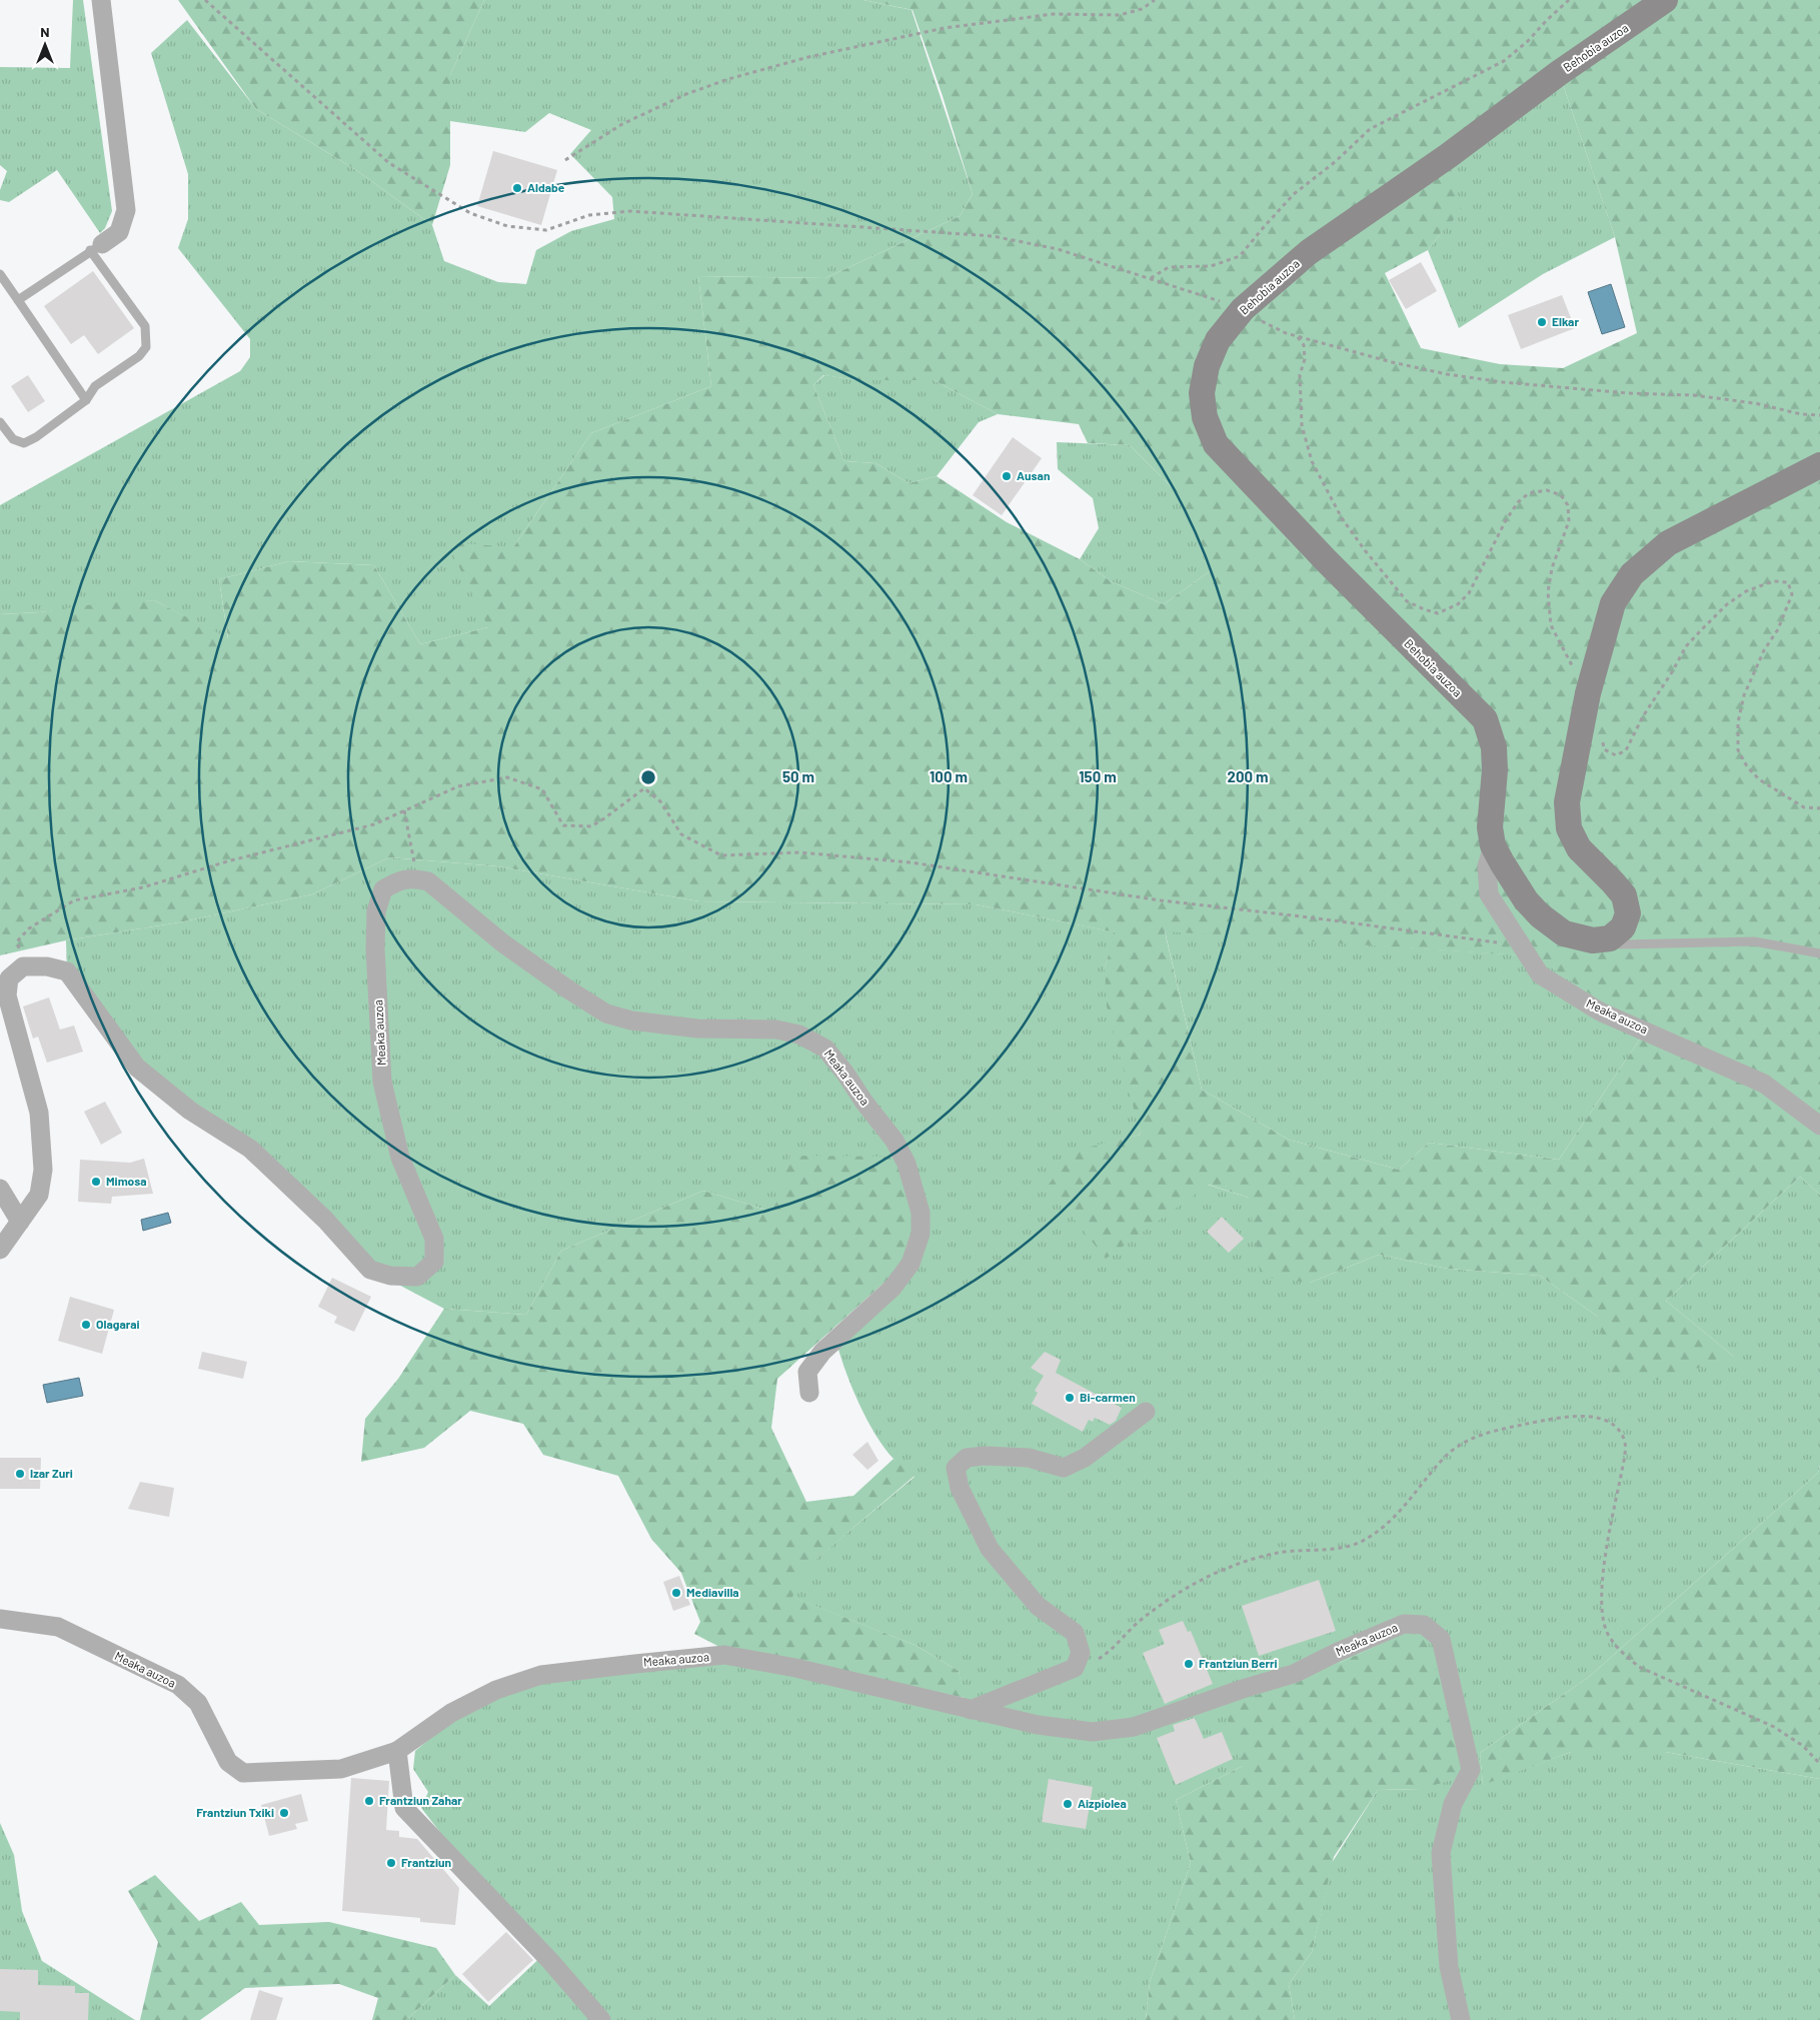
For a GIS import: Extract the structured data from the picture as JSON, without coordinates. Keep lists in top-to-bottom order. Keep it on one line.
{"streets":{"street":["Behobia auzoa","Meaka auzoa"]},"crossings":[["Behobia auzoa","Meaka auzoa"]],"places":["Aldabe","Elkar","Ausan","Mimosa","Olagarai","Bi-carmen","Izar Zuri","Mediavilla","Frantziun Berri","Frantziun Zahar","Aizpiolea","Frantziun Txiki","Frantziun"],"north":"top","rings":["50 m","100 m","150 m","200 m"]}
